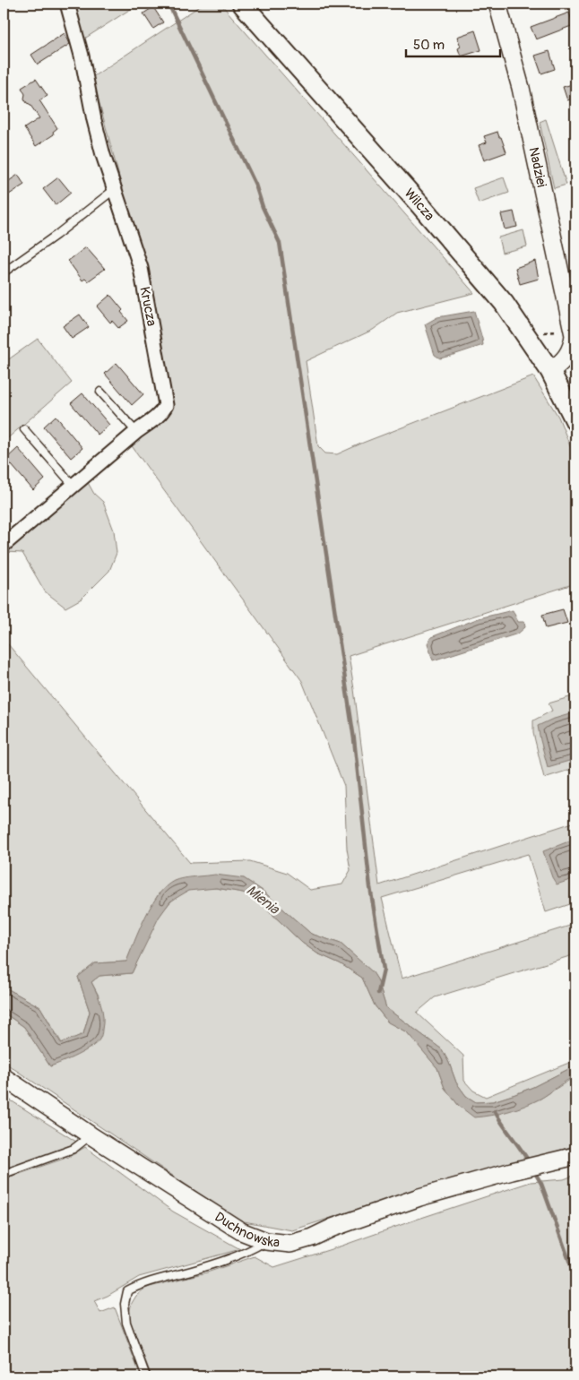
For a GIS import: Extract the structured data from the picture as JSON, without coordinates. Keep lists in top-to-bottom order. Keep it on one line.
{"streets":{"main road":["Wilcza"],"street":["Nadziei","Krucza","Duchnowska"]},"crossings":[["Nadziei","Wilcza"]],"water":["Mienia"],"scale_bar":"50 m"}
